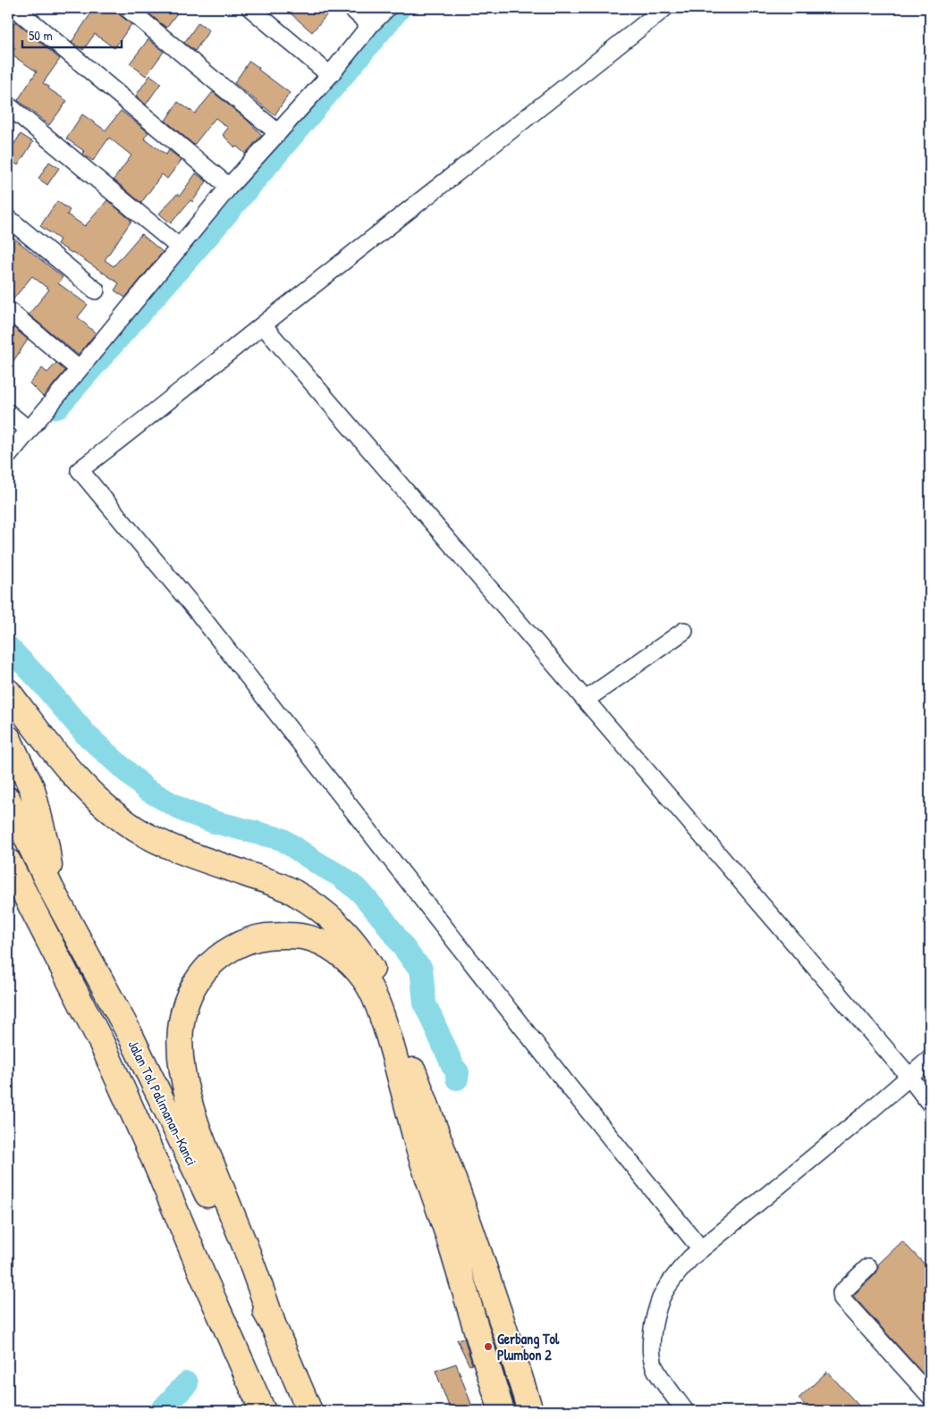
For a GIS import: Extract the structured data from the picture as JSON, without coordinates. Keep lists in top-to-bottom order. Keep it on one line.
{"streets":{"highway":["Jalan Tol Palimanan–Kanci"]},"places":["Gerbang Tol Plumbon 2"],"scale_bar":"50 m"}
